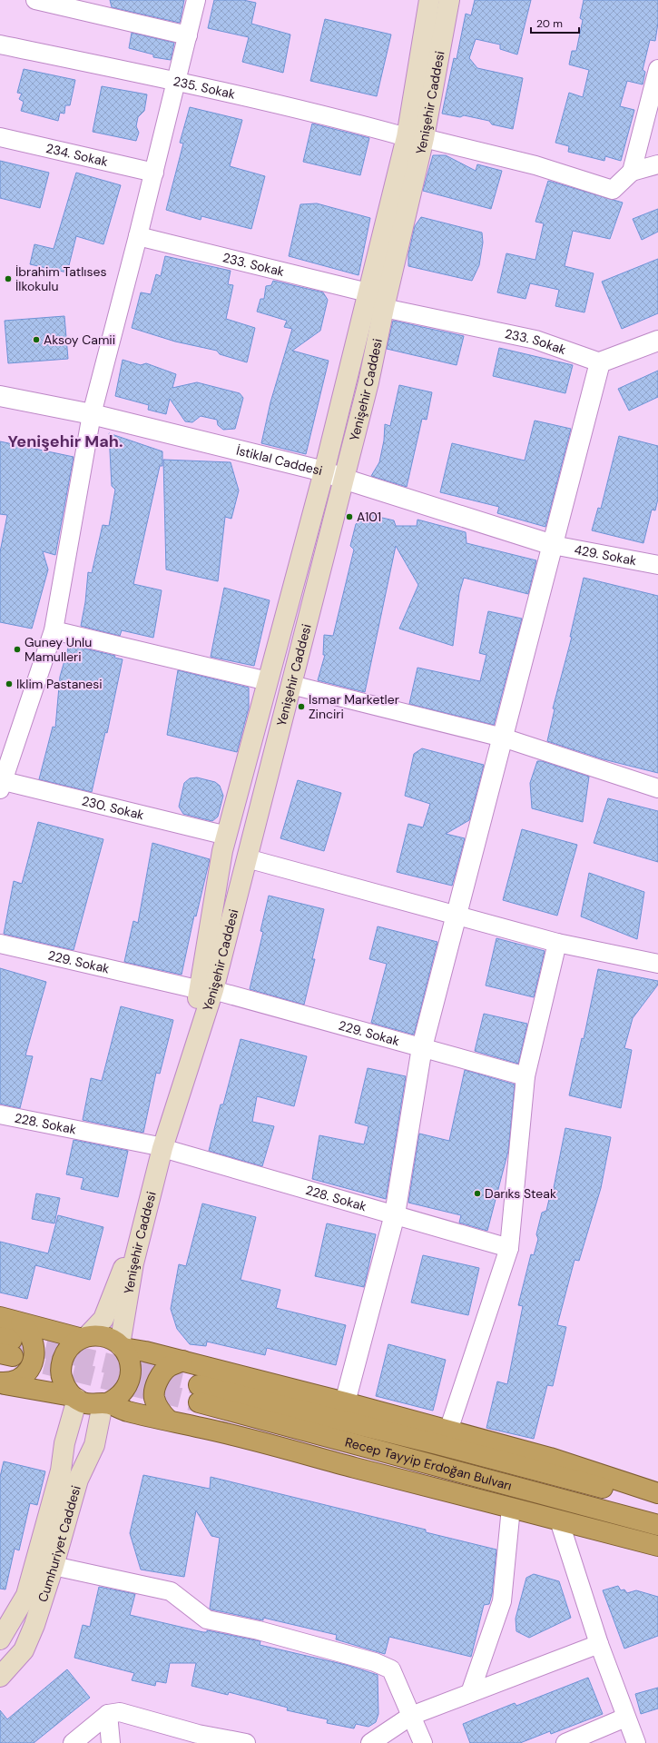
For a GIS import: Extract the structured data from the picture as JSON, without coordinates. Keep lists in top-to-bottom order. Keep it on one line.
{"streets":{"highway":["Recep Tayyip Erdoğan Bulvarı"],"main road":["Yenişehir Caddesi","Cumhuriyet Caddesi"],"street":["235. Sokak","234. Sokak","233. Sokak","İstiklal Caddesi","429. Sokak","230. Sokak","229. Sokak","228. Sokak"]},"crossings":[["235. Sokak","Yenişehir Caddesi"],["Yenişehir Caddesi","233. Sokak"],["Yenişehir Caddesi","İstiklal Caddesi"],["Yenişehir Caddesi","230. Sokak"],["Yenişehir Caddesi","229. Sokak"],["Yenişehir Caddesi","228. Sokak"],["Yenişehir Caddesi","Cumhuriyet Caddesi"],["İstiklal Caddesi","429. Sokak"]],"districts":["Yenişehir Mah."],"places":["İbrahim Tatlıses İlkokulu","Aksoy Camii","A101","Guney Unlu Mamulleri","Iklim Pastanesi","Ismar Marketler Zinciri","Darıks Steak"],"scale_bar":"20 m"}
